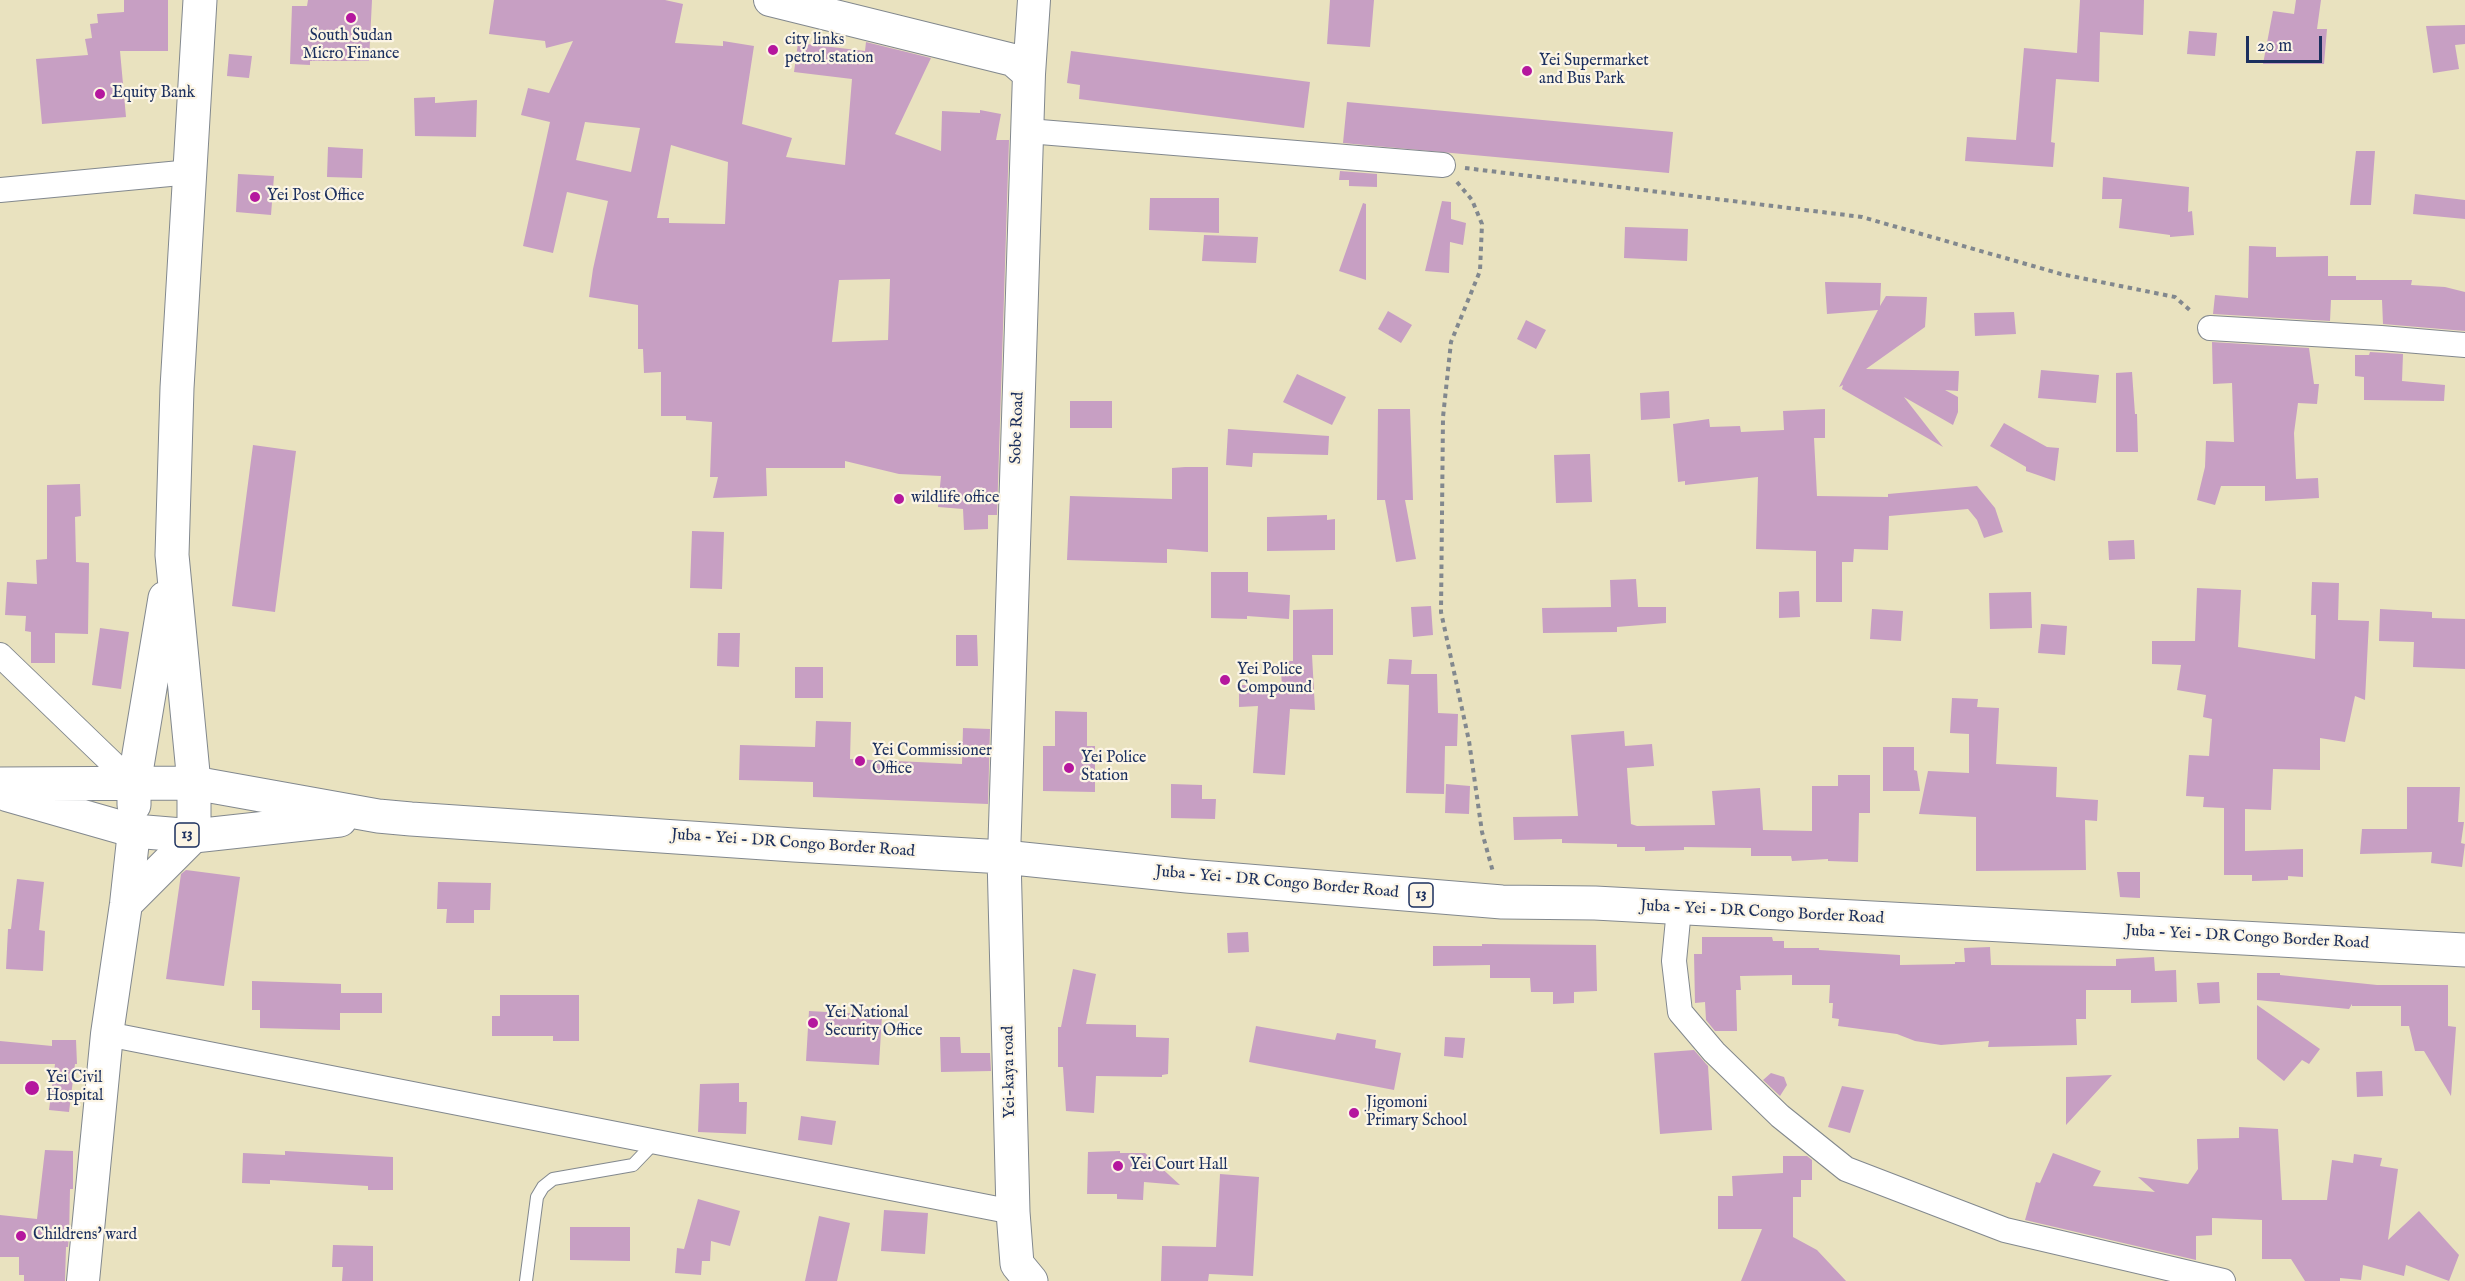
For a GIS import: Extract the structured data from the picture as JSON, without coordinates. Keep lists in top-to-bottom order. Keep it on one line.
{"streets":{"main road":["13","Juba - Yei - DR Congo Border Road","Yei-kaya road"],"street":["Sobe Road"]},"crossings":[["Sobe Road","Juba - Yei - DR Congo Border Road"],["Sobe Road","Yei-kaya road"],["Juba - Yei - DR Congo Border Road","Yei-kaya road"]],"places":["South Sudan Micro Finance","city links petrol station","Yei Supermarket and Bus Park","Equity Bank","Yei Post Office","wildlife office","Yei Police Compound","Yei Commissioner Office","Yei Police Station","Yei National Security Office","Yei Civil Hospital","Jigomoni Primary School","Yei Court Hall","Childrens' ward"],"scale_bar":"20 m"}
